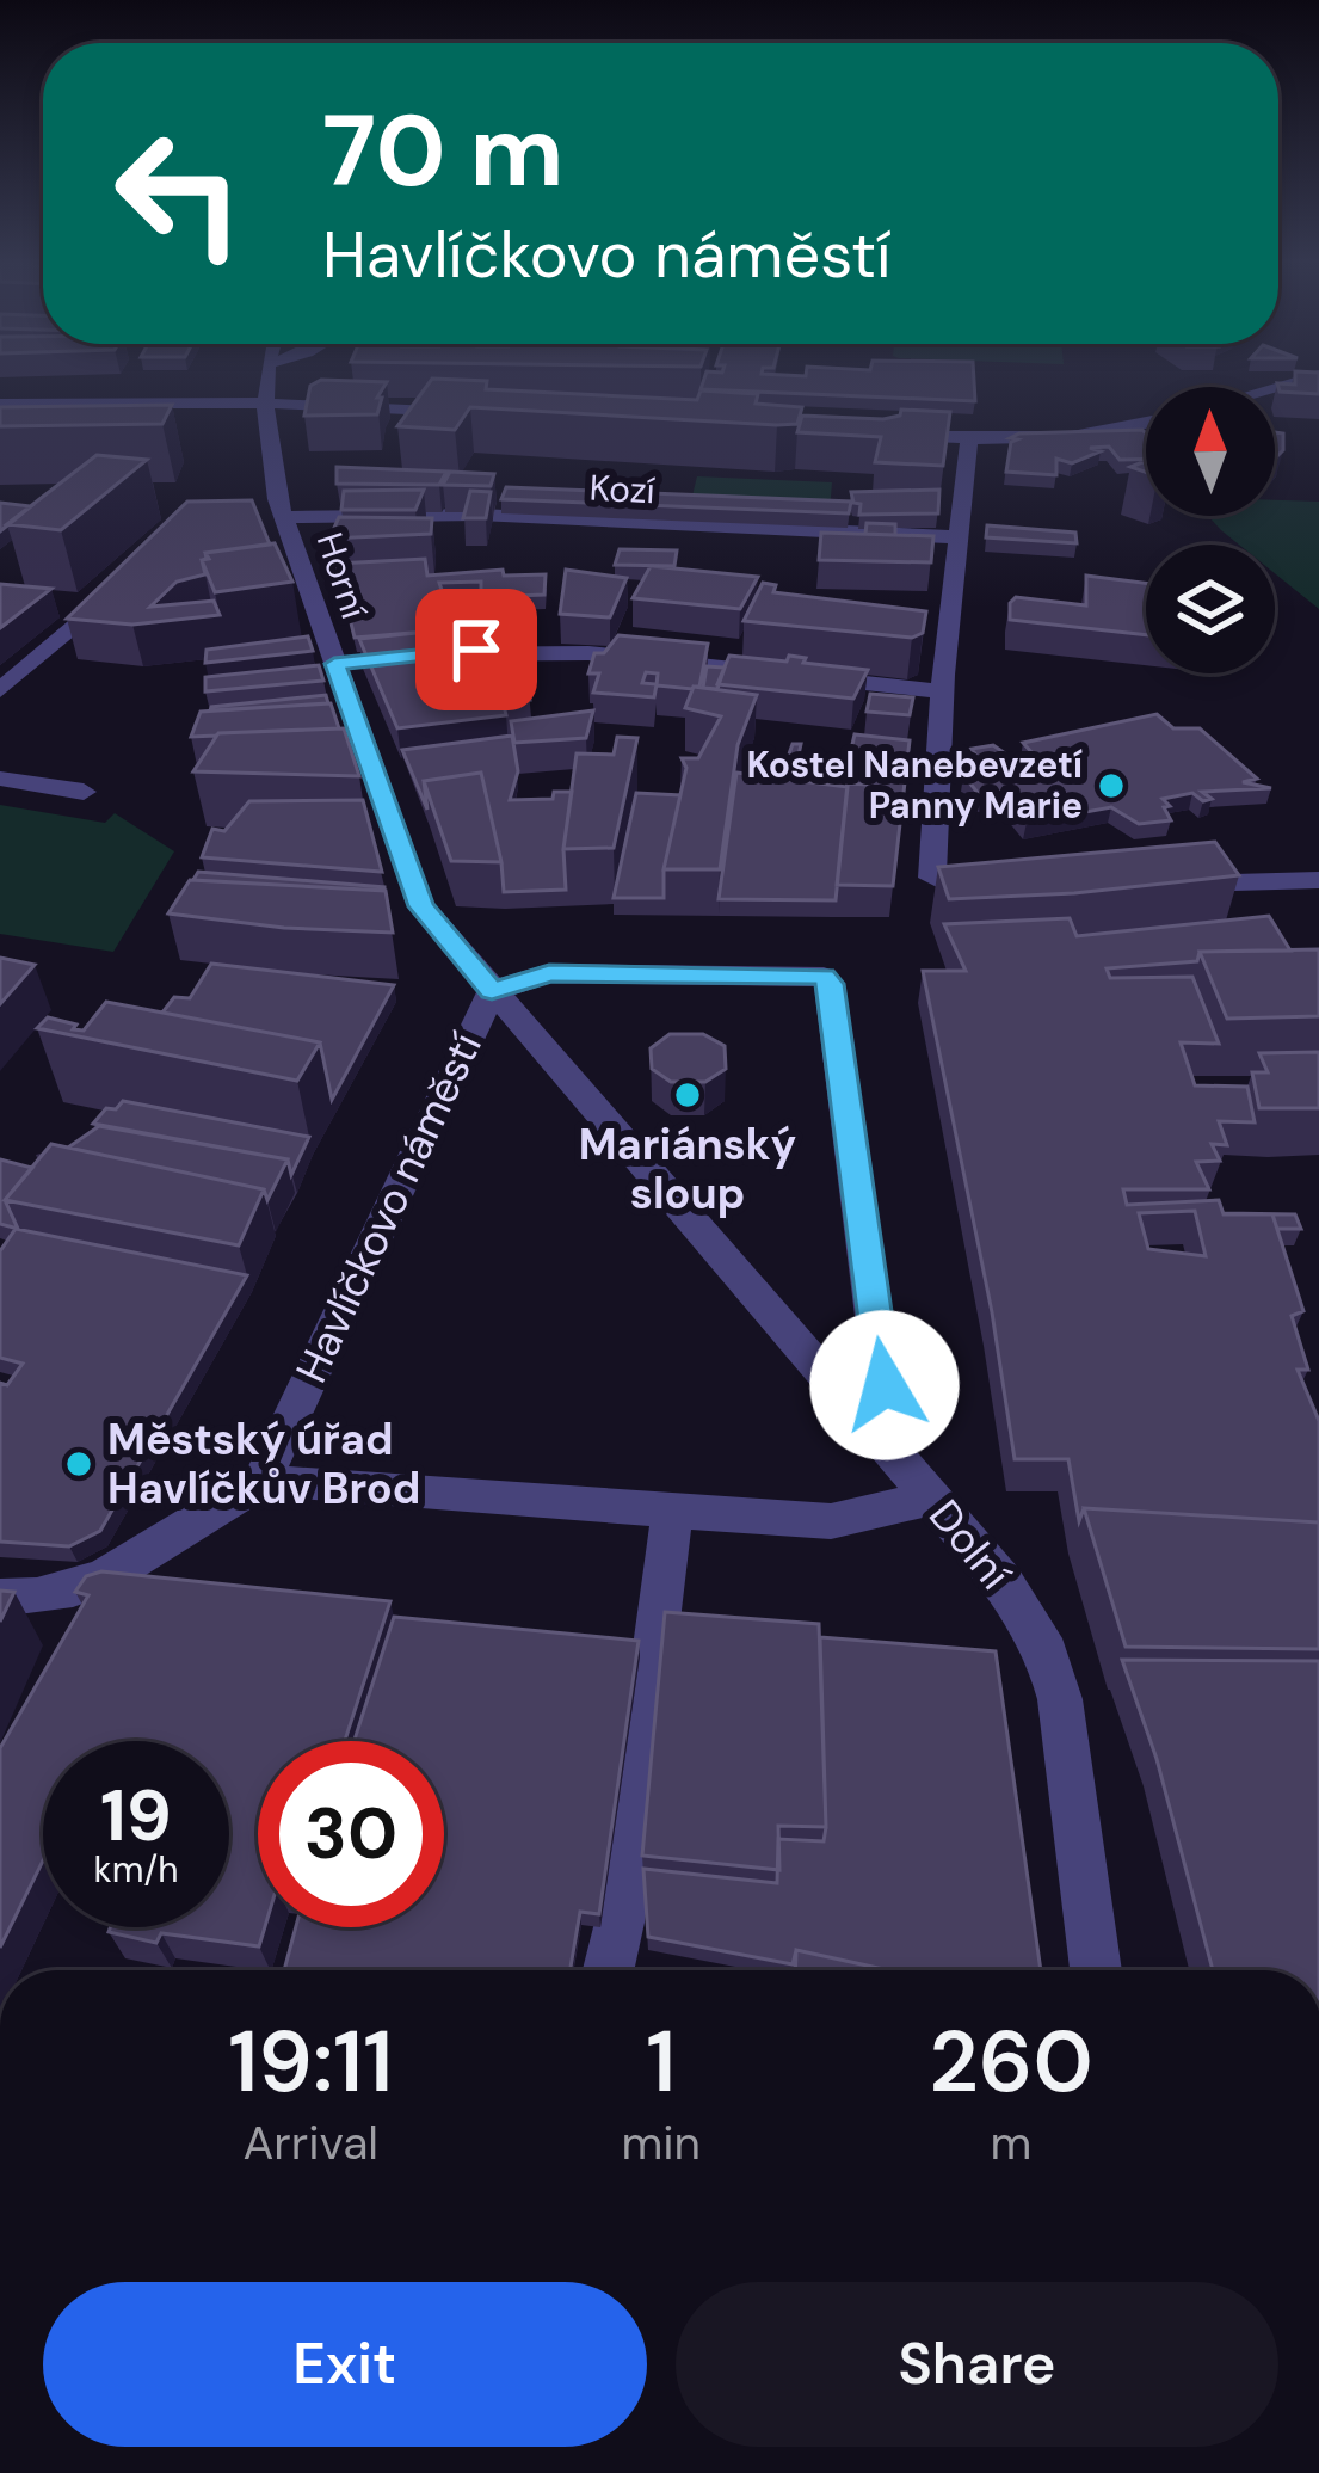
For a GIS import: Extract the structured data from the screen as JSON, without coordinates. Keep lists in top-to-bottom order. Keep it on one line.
{"streets":{"street":["Kozí","Horní","Havlíčkovo náměstí","Dolní"]},"crossings":[["Kozí","Horní"],["Horní","Havlíčkovo náměstí"],["Horní","Dolní"],["Havlíčkovo náměstí","Dolní"]],"places":["Kostel Nanebevzetí Panny Marie","Mariánský sloup","Městský úřad Havlíčkův Brod"],"north":"top","page":{"turn":["70 m","Havlíčkovo náměstí"],"speed":"19 km/h","limit":"30","eta":["19:11","Arrival","1","min","260","m"],"buttons":["Exit","Share"]}}
